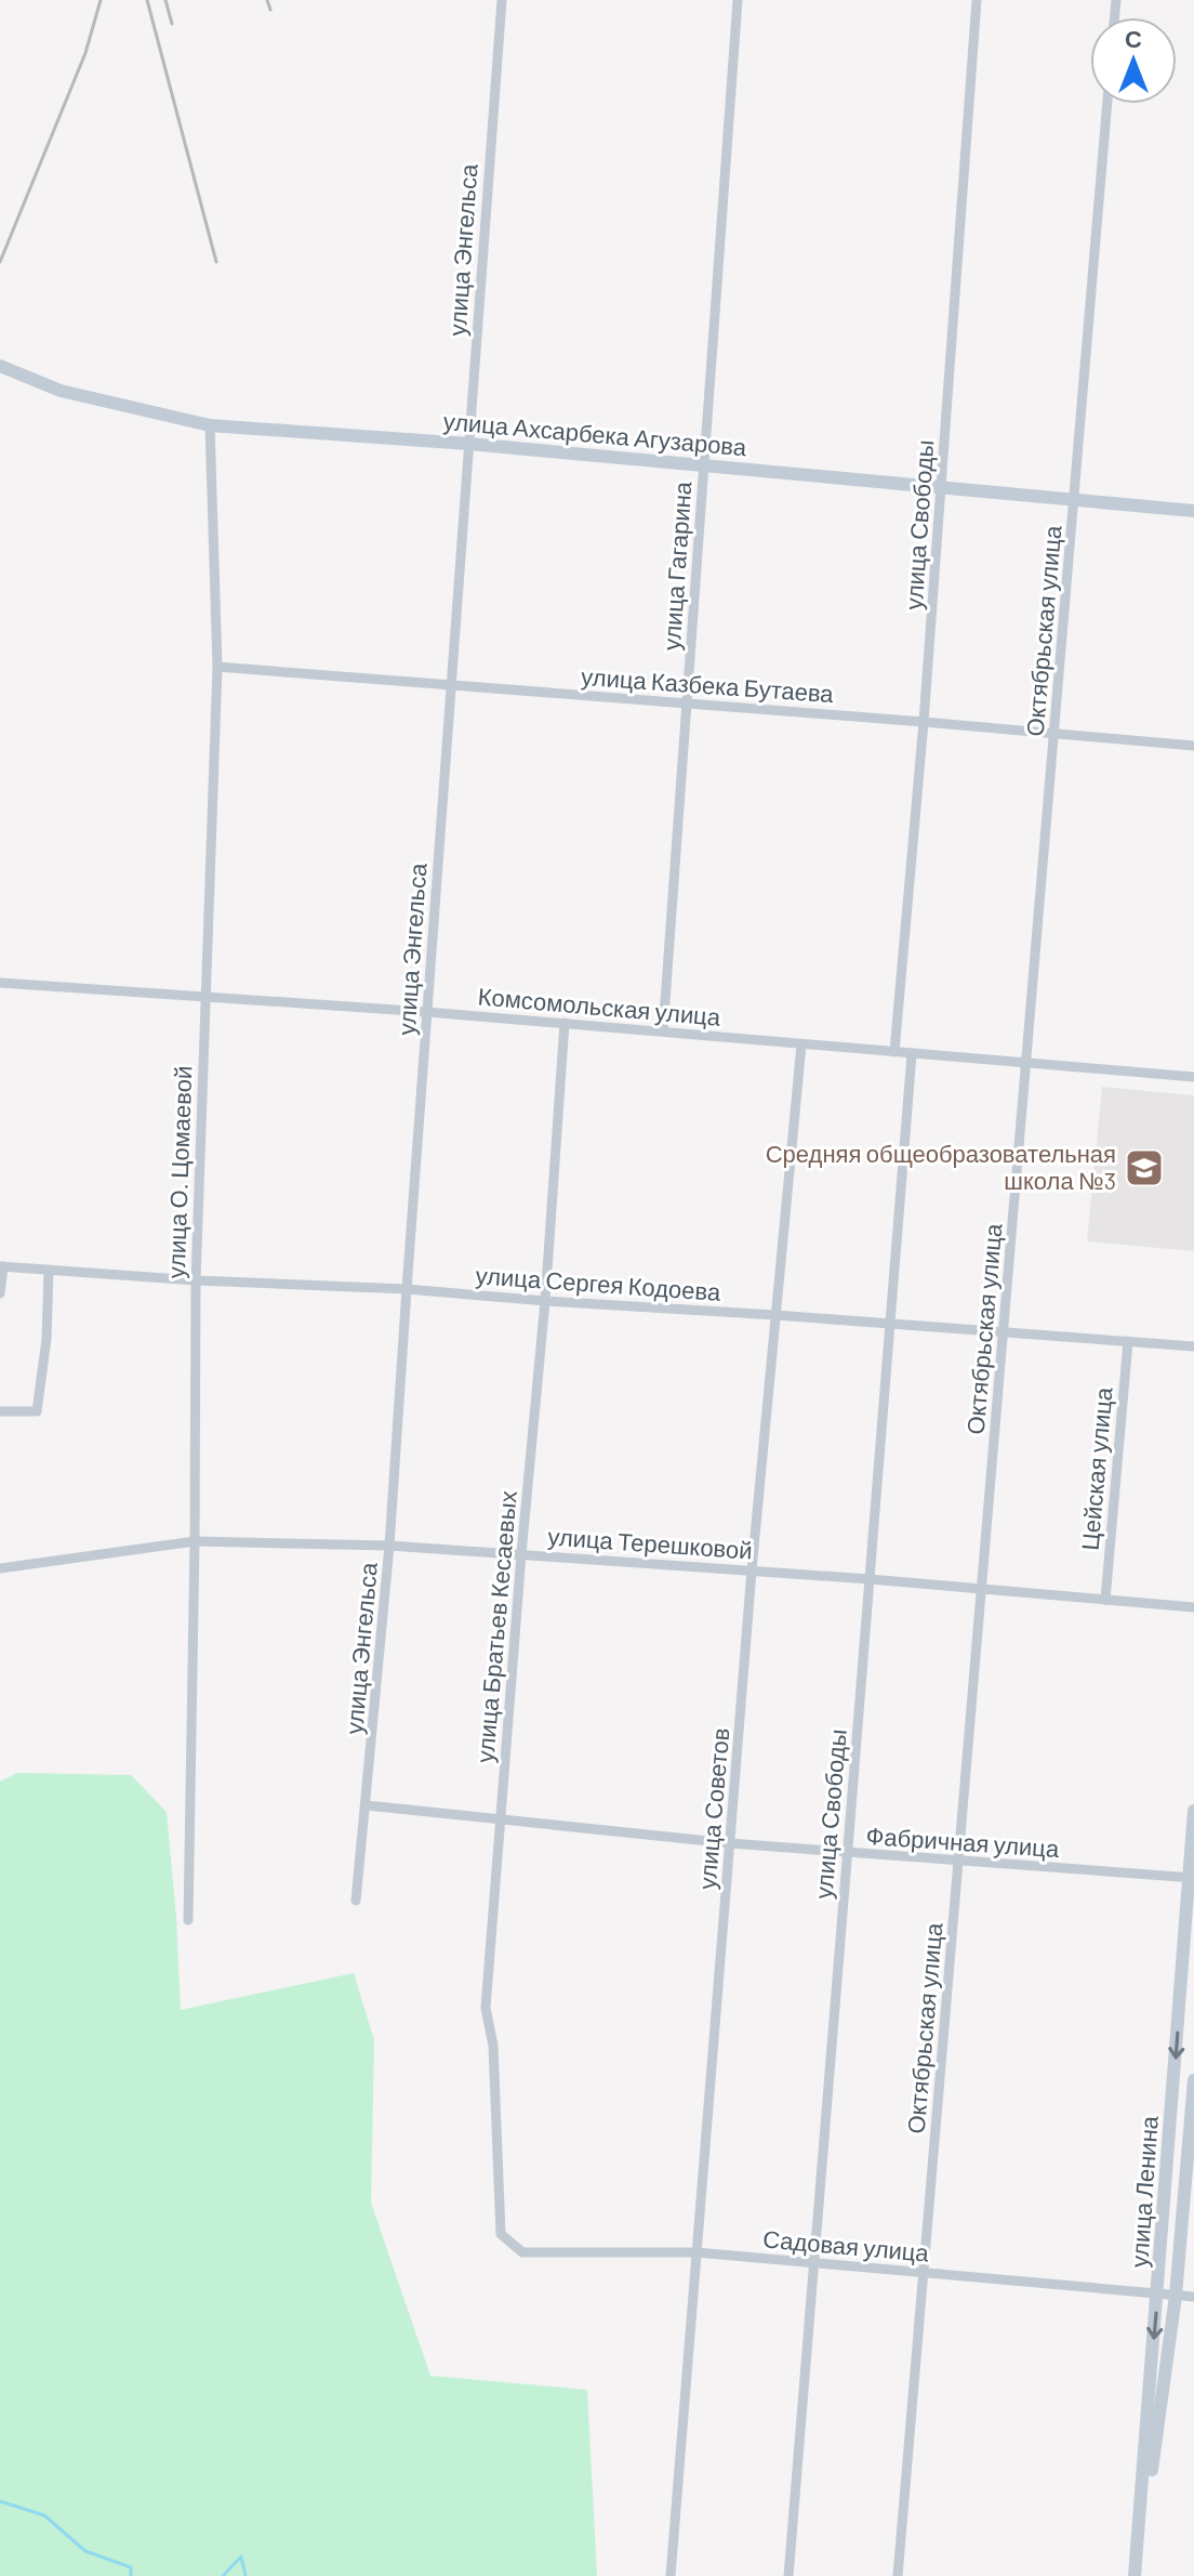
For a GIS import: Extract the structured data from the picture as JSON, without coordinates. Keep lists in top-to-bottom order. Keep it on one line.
{"streets":{"street":["улица Энгельса","улица Ахсарбека Агузарова","улица Свободы","улица Гагарина","Октябрьская улица","улица Казбека Бутаева","Комсомольская улица","улица О. Цомаевой","улица Сергея Кодоева","Цейская улица","улица Терешковой","улица Братьев Кесаевых","улица Советов","Фабричная улица","улица Ленина","Садовая улица"]},"crossings":[["улица Энгельса","улица Ахсарбека Агузарова"],["улица Энгельса","улица Казбека Бутаева"],["улица Энгельса","Комсомольская улица"],["улица Энгельса","улица Сергея Кодоева"],["улица Энгельса","улица Терешковой"],["улица Энгельса","Фабричная улица"],["улица Ахсарбека Агузарова","улица Свободы"],["улица Ахсарбека Агузарова","улица Гагарина"],["улица Ахсарбека Агузарова","Октябрьская улица"],["улица Ахсарбека Агузарова","улица О. Цомаевой"],["улица Свободы","улица Казбека Бутаева"],["улица Свободы","Комсомольская улица"],["улица Свободы","улица Сергея Кодоева"],["улица Свободы","улица Терешковой"],["улица Свободы","Фабричная улица"],["улица Свободы","Садовая улица"],["улица Гагарина","улица Казбека Бутаева"],["улица Гагарина","Комсомольская улица"],["Октябрьская улица","улица Казбека Бутаева"],["Октябрьская улица","Комсомольская улица"],["Октябрьская улица","улица Сергея Кодоева"],["Октябрьская улица","улица Терешковой"],["Октябрьская улица","Фабричная улица"],["Октябрьская улица","Садовая улица"],["улица Казбека Бутаева","улица О. Цомаевой"],["Комсомольская улица","улица О. Цомаевой"],["Комсомольская улица","улица Братьев Кесаевых"],["Комсомольская улица","улица Советов"],["улица О. Цомаевой","улица Сергея Кодоева"],["улица О. Цомаевой","улица Терешковой"],["улица Сергея Кодоева","Цейская улица"],["улица Сергея Кодоева","улица Братьев Кесаевых"],["улица Сергея Кодоева","улица Советов"],["Цейская улица","улица Терешковой"],["улица Терешковой","улица Братьев Кесаевых"],["улица Терешковой","улица Советов"],["улица Братьев Кесаевых","Фабричная улица"],["улица Братьев Кесаевых","Садовая улица"],["улица Советов","Фабричная улица"],["улица Советов","Садовая улица"],["Фабричная улица","улица Ленина"],["улица Ленина","Садовая улица"]],"places":{"school or university":["Средняя общеобразовательная школа №3"]},"north":"top"}
